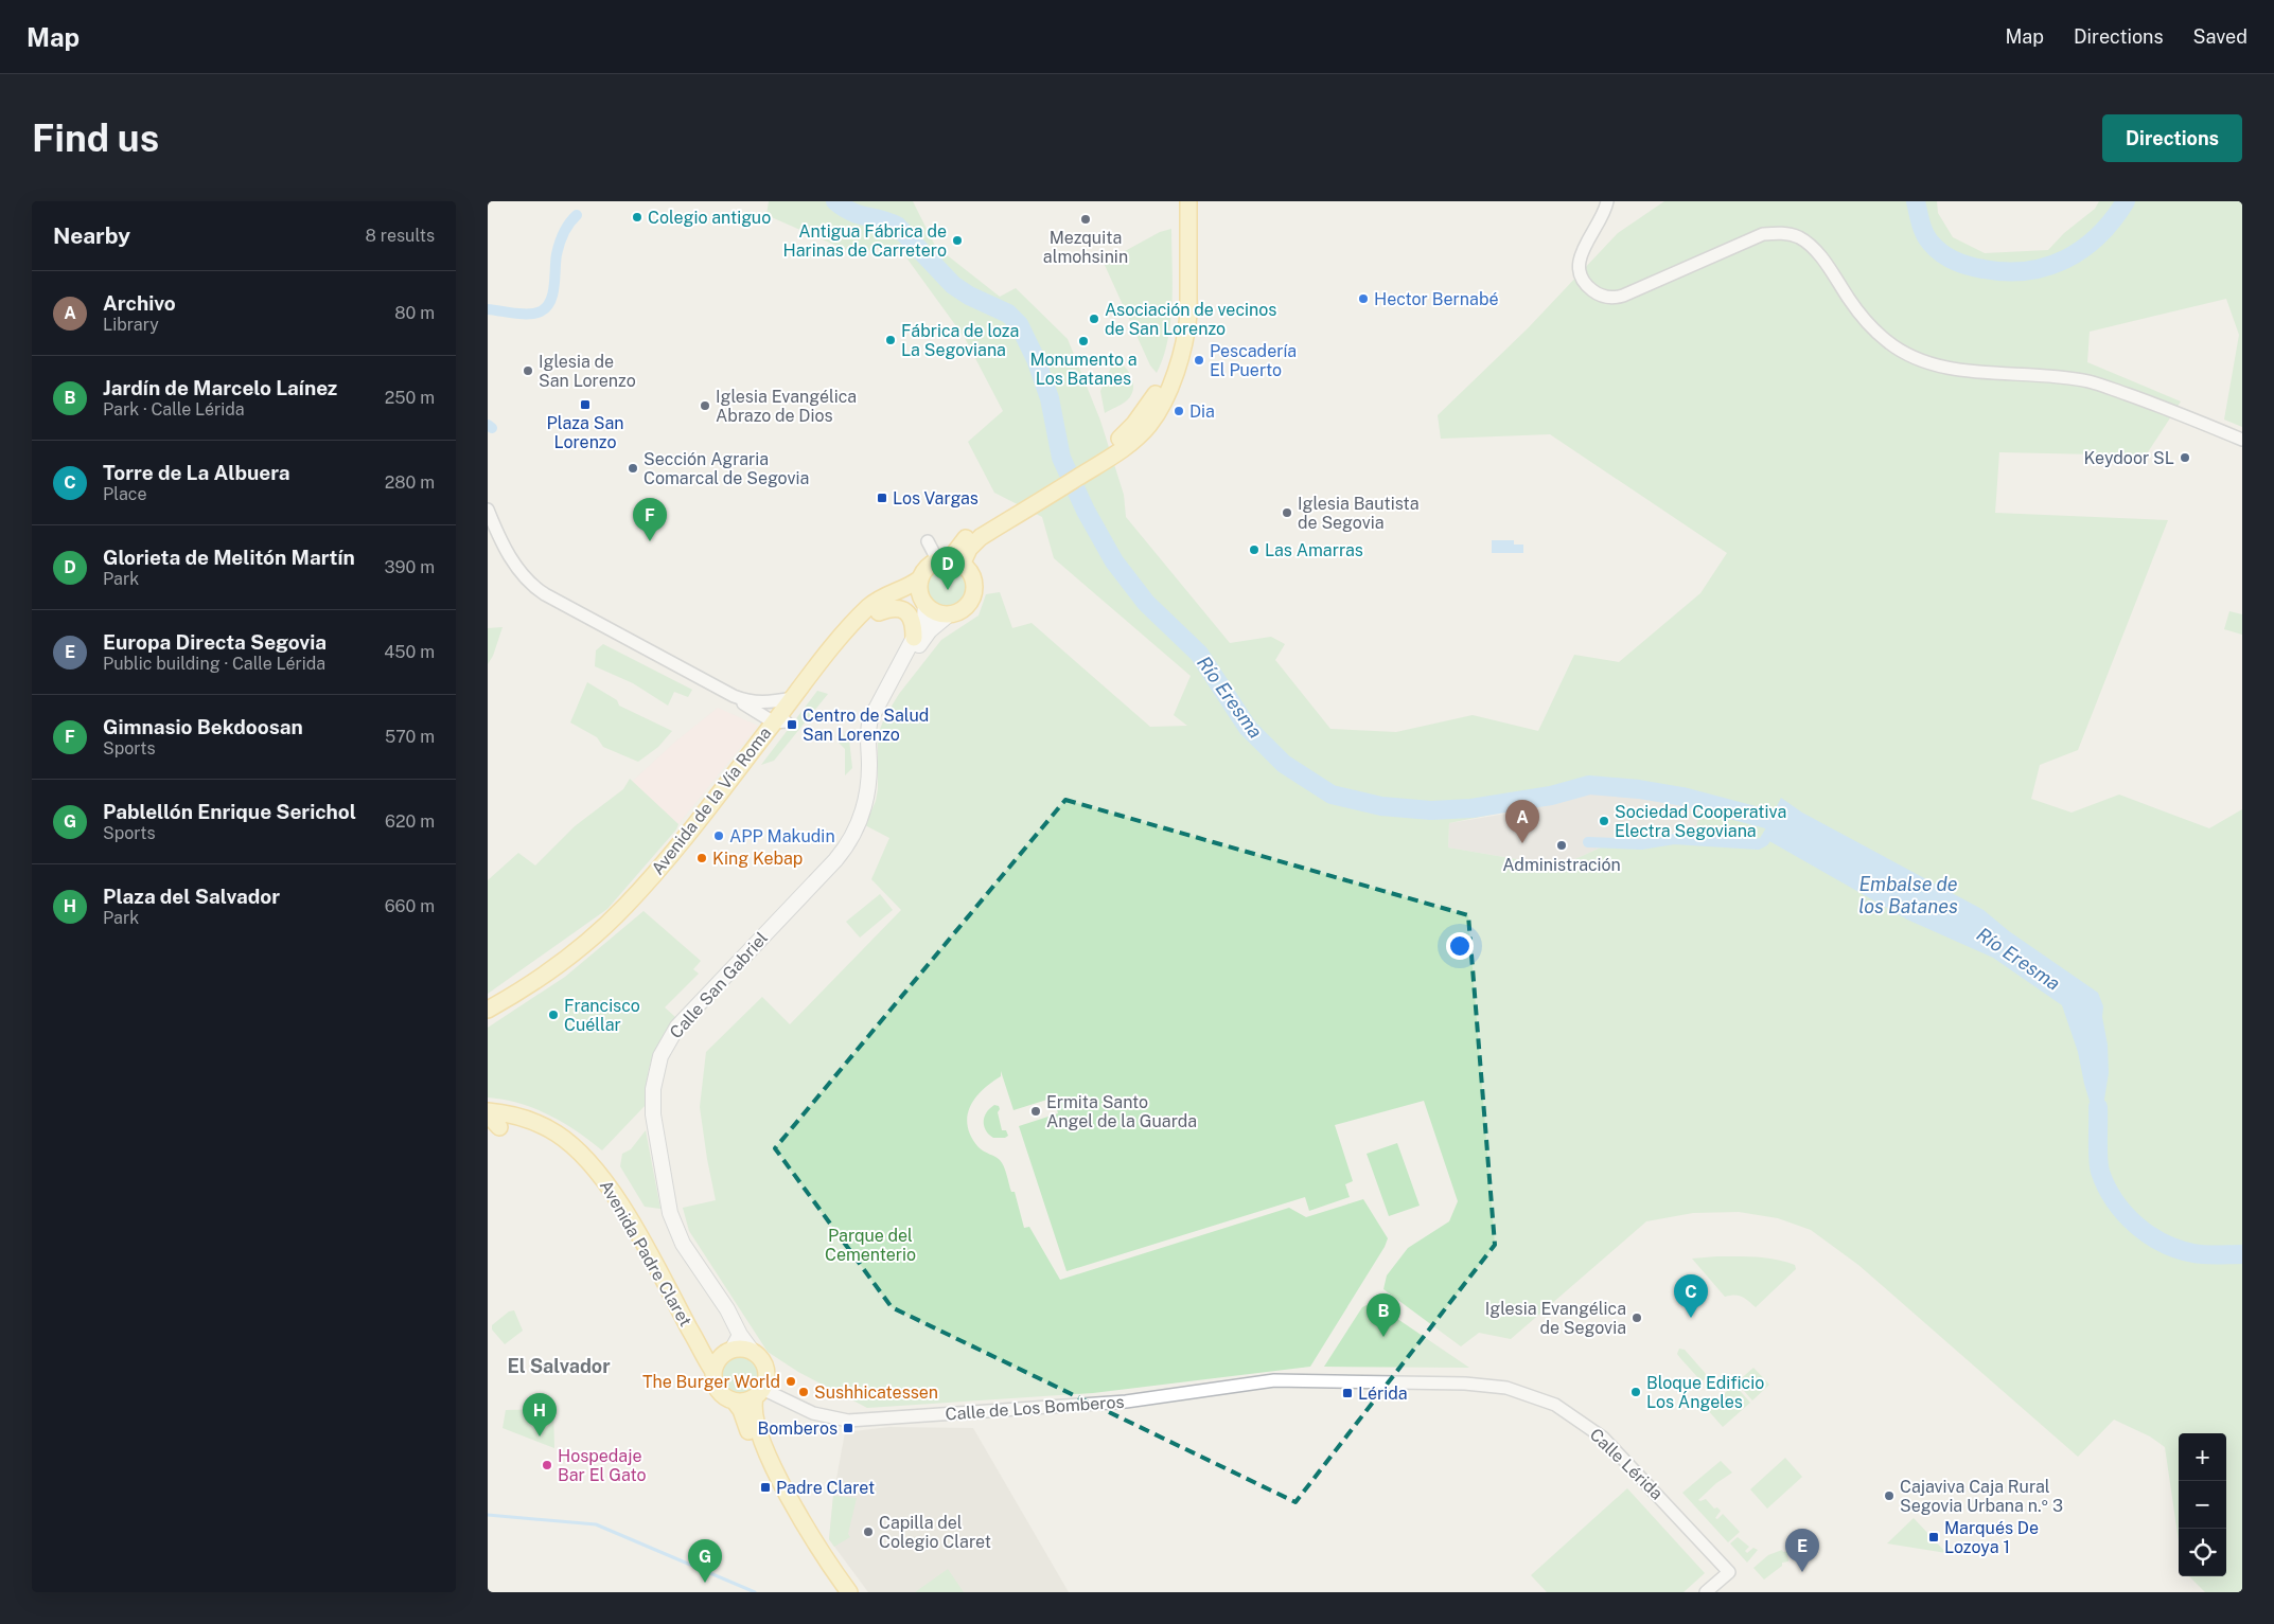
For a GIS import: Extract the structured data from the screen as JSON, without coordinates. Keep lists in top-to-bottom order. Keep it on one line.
{"streets":{"main road":["Avenida de la Vía Roma","Calle San Gabriel","Avenida Padre Claret"],"street":["Calle de Los Bomberos","Calle Lérida"]},"crossings":[["Avenida de la Vía Roma","Calle San Gabriel"],["Calle San Gabriel","Avenida Padre Claret"],["Calle San Gabriel","Calle de Los Bomberos"],["Avenida Padre Claret","Calle de Los Bomberos"],["Calle de Los Bomberos","Calle Lérida"]],"districts":["El Salvador"],"water":["Río Eresma","Embalse de los Batanes"],"parks":["Parque del Cementerio"],"places":{"other":["Colegio antiguo","Mezquita almohsinin","Antigua Fábrica de Harinas de Carretero","Hector Bernabé","Asociación de vecinos de San Lorenzo","Fábrica de loza La Segoviana","Monumento a Los Batanes","Pescadería El Puerto","Iglesia de San Lorenzo","Iglesia Evangélica Abrazo de Dios","Dia","Keydoor SL","Sección Agraria Comarcal de Segovia","Iglesia Bautista de Segovia","Las Amarras","Sociedad Cooperativa Electra Segoviana","APP Makudin","Administración","King Kebap","Francisco Cuéllar","Ermita Santo Angel de la Guarda","Iglesia Evangélica de Segovia","The Burger World","Sushhicatessen","Bloque Edificio Los Ángeles","Hospedaje Bar El Gato","Cajaviva Caja Rural Segovia Urbana n.º 3","Capilla del Colegio Claret"],"transit":["Plaza San Lorenzo","Los Vargas","Centro de Salud San Lorenzo","Lérida","Bomberos","Padre Claret","Marqués De Lozoya 1"]},"page":{"header":"Map","nav":["Map","Directions","Saved"],"buttons":"Directions","title":"Find us","heading":["Nearby","8 results"],"list":[{"mark":"A","name":"Archivo","note":"Library","value":"80 m"},{"mark":"B","name":"Jardín de Marcelo Laínez","note":"Park · Calle Lérida","value":"250 m"},{"mark":"C","name":"Torre de La Albuera","note":"Place","value":"280 m"},{"mark":"D","name":"Glorieta de Melitón Martín","note":"Park","value":"390 m"},{"mark":"E","name":"Europa Directa Segovia","note":"Public building · Calle Lérida","value":"450 m"},{"mark":"F","name":"Gimnasio Bekdoosan","note":"Sports","value":"570 m"},{"mark":"G","name":"Pablellón Enrique Serichol","note":"Sports","value":"620 m"},{"mark":"H","name":"Plaza del Salvador","note":"Park","value":"660 m"}],"pins":["F","D","A","C","B","H","E","G"],"map_buttons":["+","−"]}}
